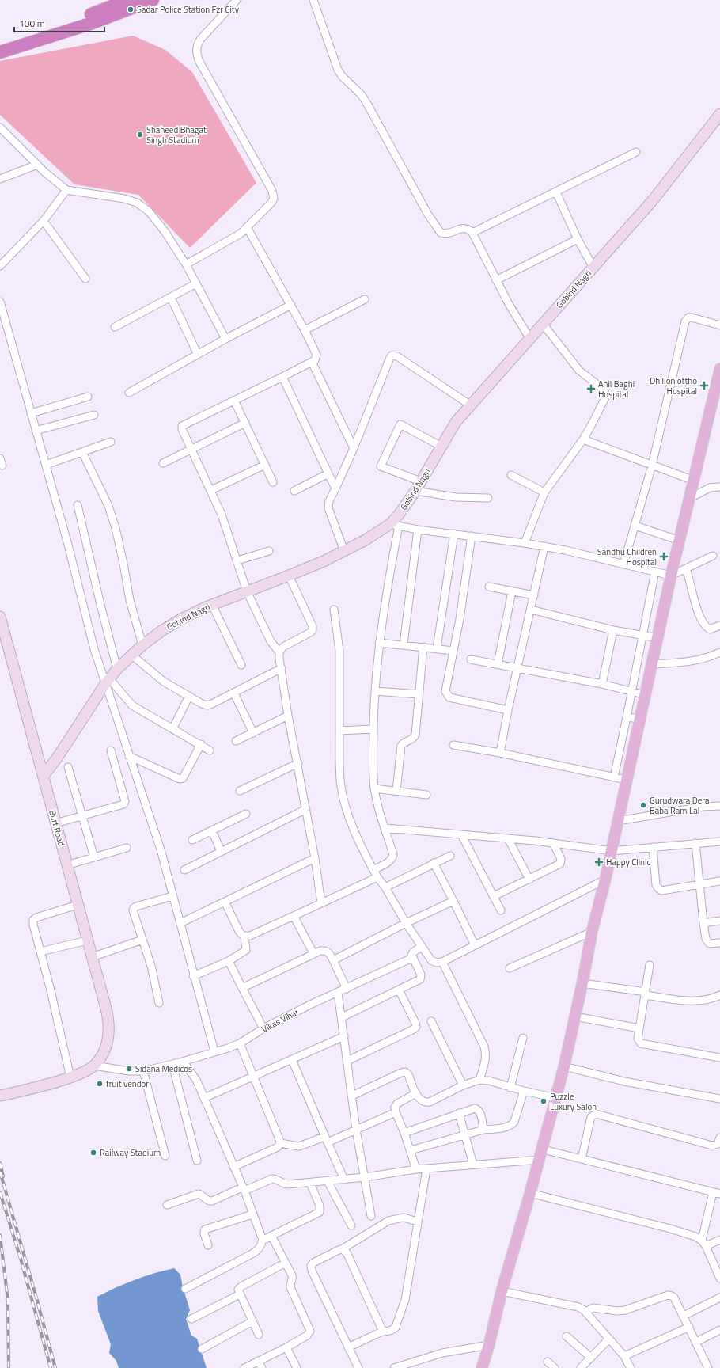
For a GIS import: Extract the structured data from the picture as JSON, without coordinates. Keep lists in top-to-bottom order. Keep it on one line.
{"streets":{"street":["Gobind Nagri","Burt Road","Vikas Vihar"]},"crossings":[["Gobind Nagri","Burt Road"],["Burt Road","Vikas Vihar"]],"places":{"other":["Sadar Police Station Fzr City","Shaheed Bhagat Singh Stadium","Gurudwara Dera Baba Ram Lal","Sidana Medicos","fruit vendor","Puzzle Luxury Salon","Railway Stadium"],"health":["Dhillon ottho Hospital","Anil Baghi Hospital","Sandhu Children Hospital","Happy Clinic"]},"scale_bar":"100 m"}
